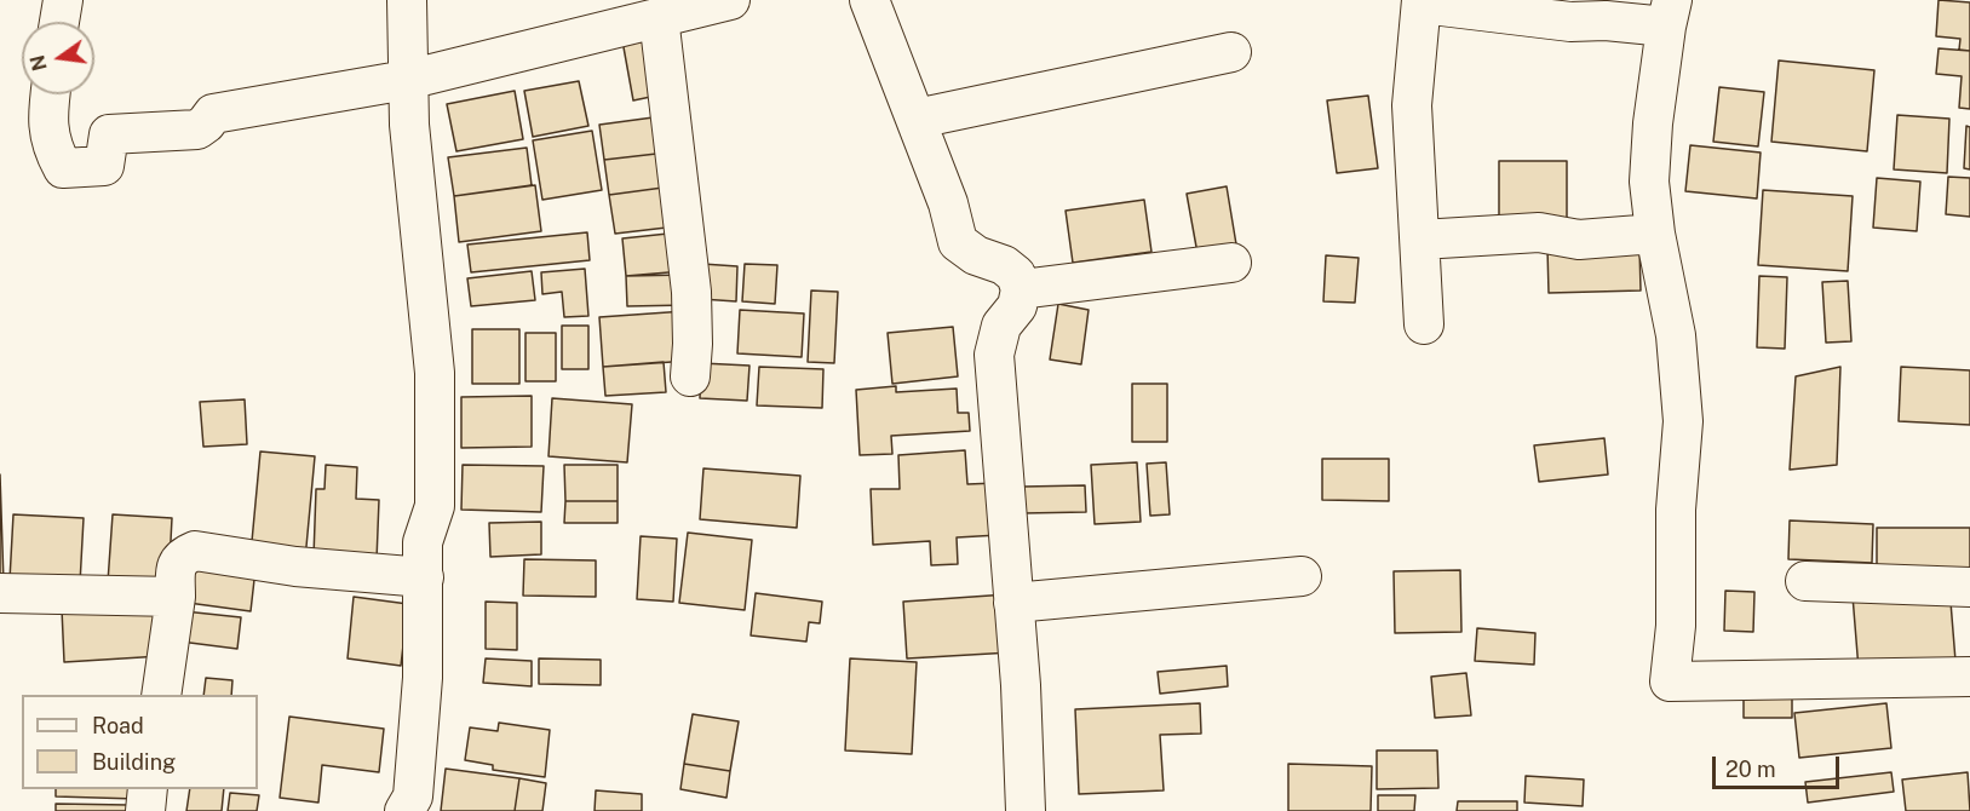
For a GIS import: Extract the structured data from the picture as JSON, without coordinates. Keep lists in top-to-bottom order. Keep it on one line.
{"legend":["Road","Building"],"scale_bar":"20 m","north":"left"}
